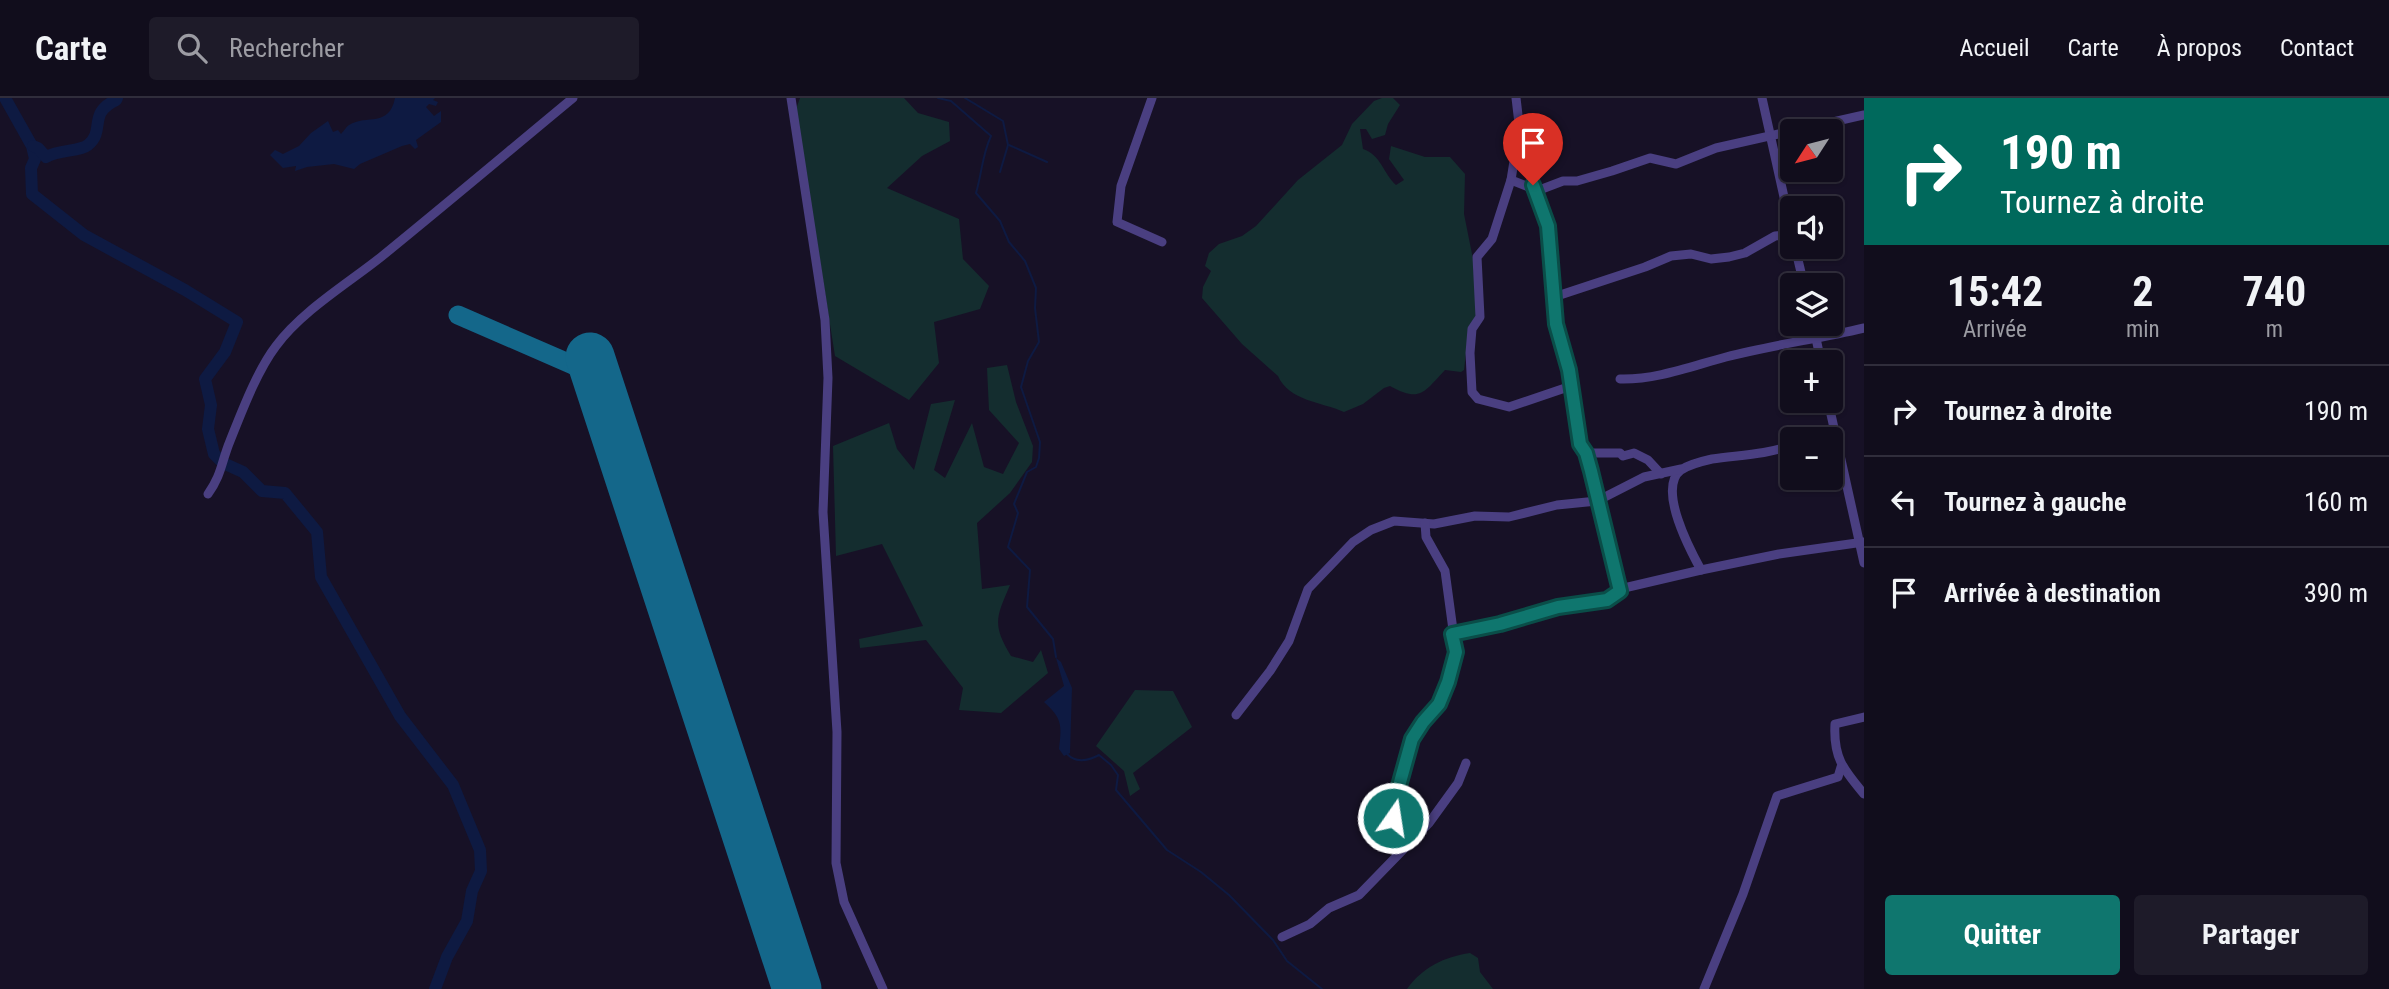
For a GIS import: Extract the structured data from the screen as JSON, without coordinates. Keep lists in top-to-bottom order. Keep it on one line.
{"north":"bottom left","page":{"header":"Carte","search":"Rechercher","nav":["Accueil","Carte","À propos","Contact"],"turn":["190 m","Tournez à droite"],"map_buttons":["+","−"],"eta":["15:42","Arrivée","2","min","740","m"],"list":[{"name":"Tournez à droite","value":"190 m"},{"name":"Tournez à gauche","value":"160 m"},{"name":"Arrivée à destination","value":"390 m"}],"buttons":["Quitter","Partager"]}}
